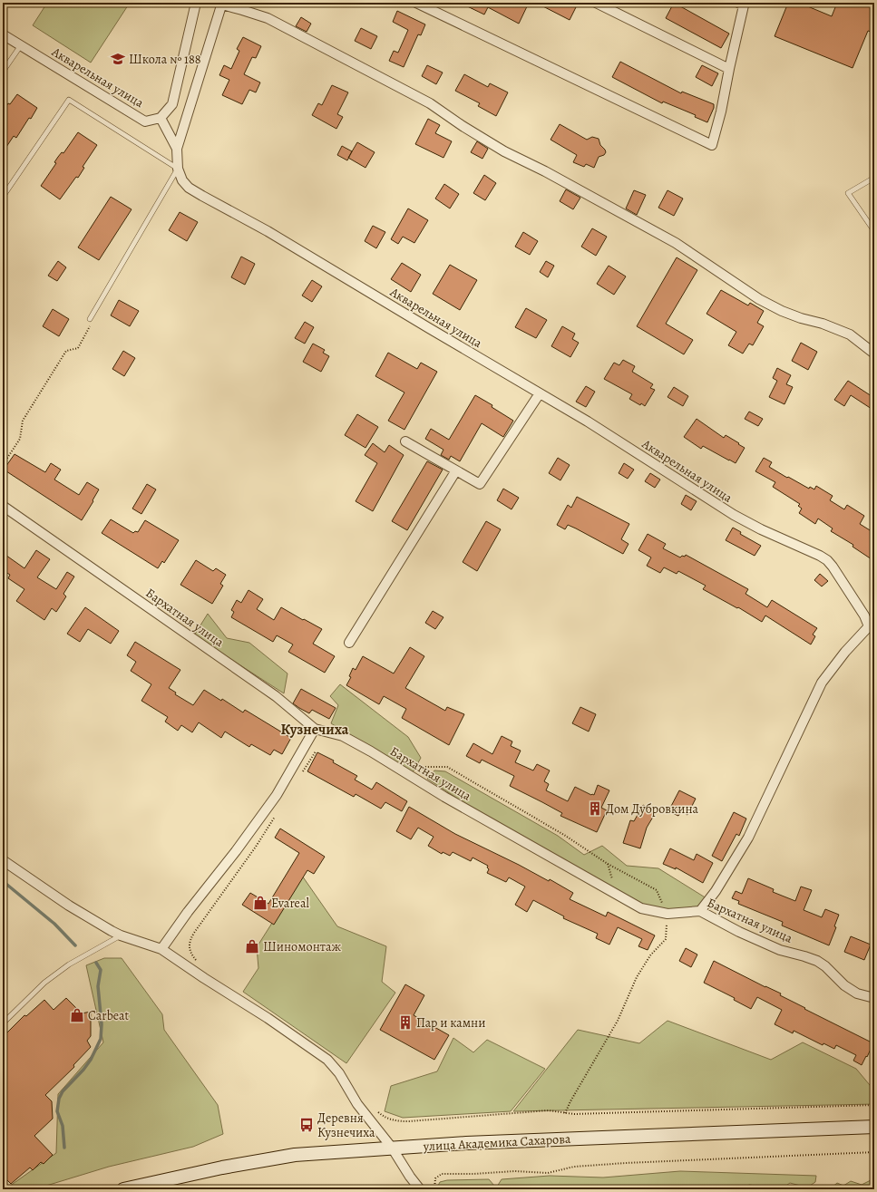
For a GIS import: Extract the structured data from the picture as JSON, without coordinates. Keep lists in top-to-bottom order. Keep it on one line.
{"streets":{"main road":["улица Академика Сахарова"],"street":["Акварельная улица","Бархатная улица"]},"districts":["Кузнечиха"],"places":{"school or university":["Школа № 188"],"building":["Дом Дубровкина","Пар и камни"],"shop":["Evareal","Шиномонтаж","Carbeat"],"bus stop":["Деревня Кузнечиха"]}}
